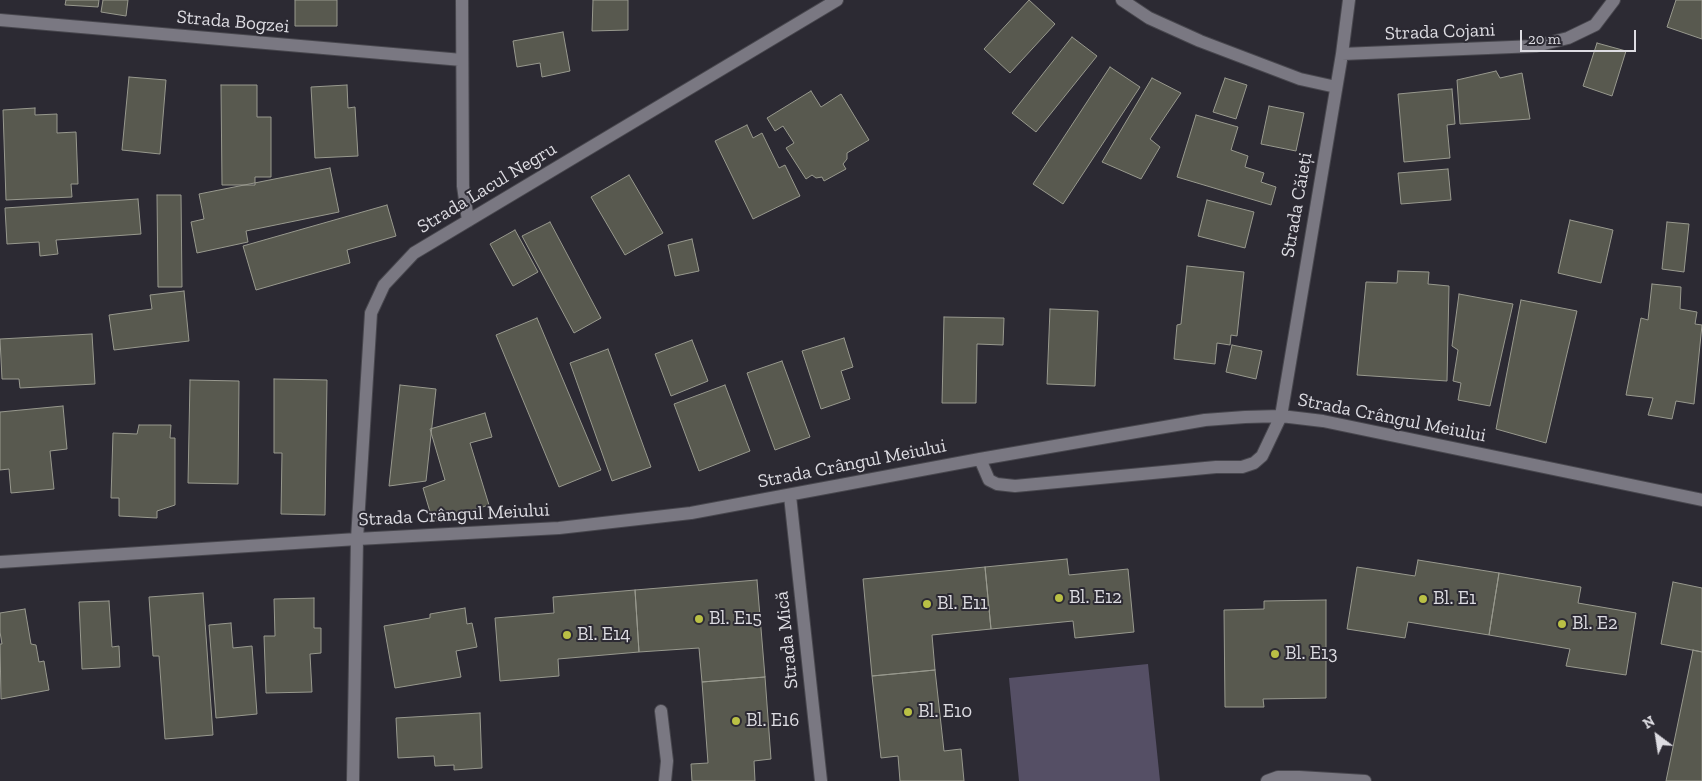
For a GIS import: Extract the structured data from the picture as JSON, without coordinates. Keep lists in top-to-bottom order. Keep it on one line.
{"streets":{"street":["Strada Bogzei","Strada Cojani","Strada Lacul Negru","Strada Căieți","Strada Crângul Meiului","Strada Mică"]},"crossings":[["Strada Cojani","Strada Căieți"],["Strada Lacul Negru","Strada Crângul Meiului"],["Strada Căieți","Strada Crângul Meiului"],["Strada Crângul Meiului","Strada Mică"]],"places":["Bl. E12","Bl. E1","Bl. E11","Bl. E15","Bl. E2","Bl. E14","Bl. E13","Bl. E10","Bl. E16"],"scale_bar":"20 m","north":"top left"}
